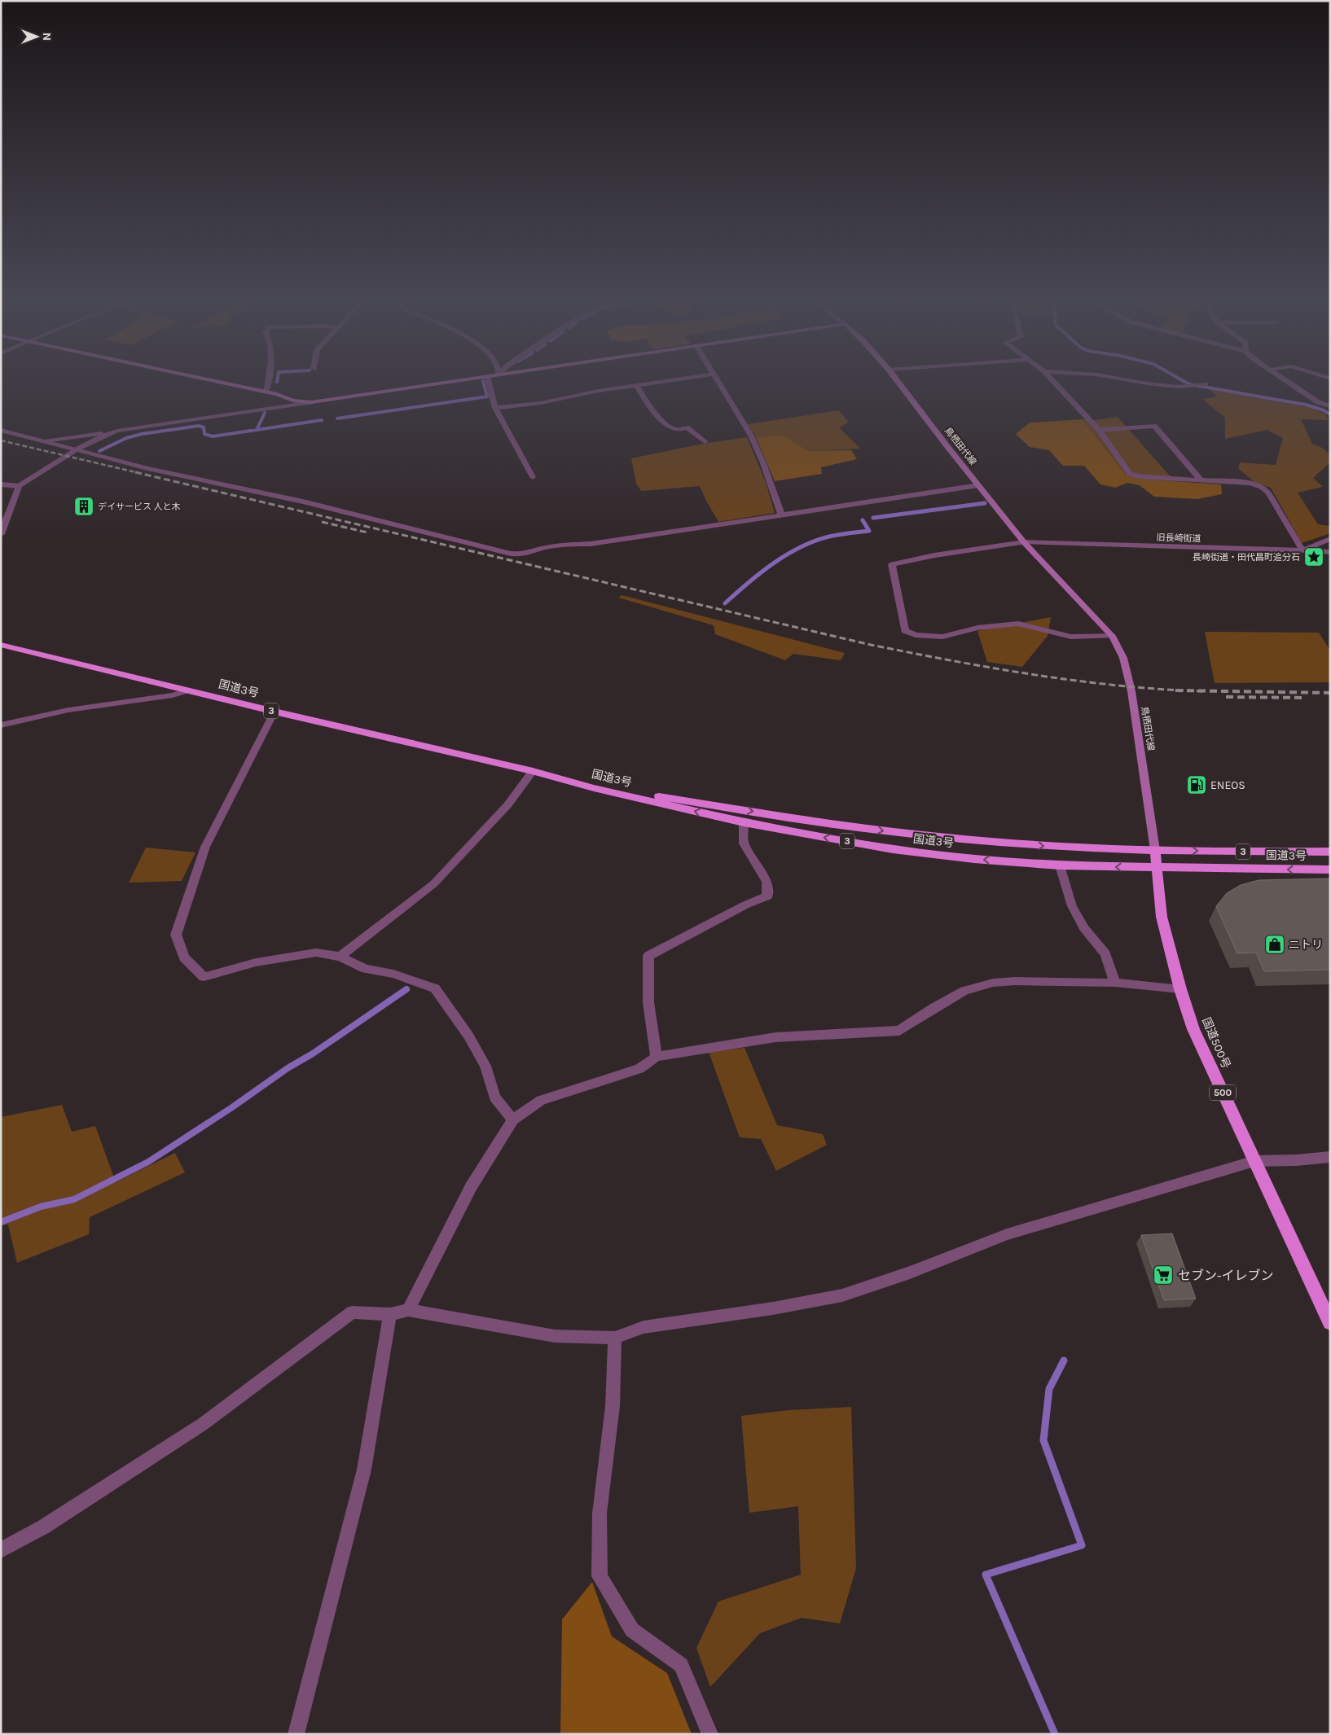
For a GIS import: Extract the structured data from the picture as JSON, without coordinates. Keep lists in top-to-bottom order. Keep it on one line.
{"streets":{"highway":["国道3号","3","国道500号","500"],"main road":["鳥栖田代線"],"street":["旧長崎街道"]},"crossings":[["鳥栖田代線","旧長崎街道"],["鳥栖田代線","国道3号"],["鳥栖田代線","国道500号"],["国道3号","国道500号"]],"places":{"building":["デイサービス 人と木"],"place":["長崎街道・田代昌町追分石"],"fuel station":["ENEOS"],"shop":["ニトリ"],"supermarket":["セブン-イレブン"]},"north":"right"}
